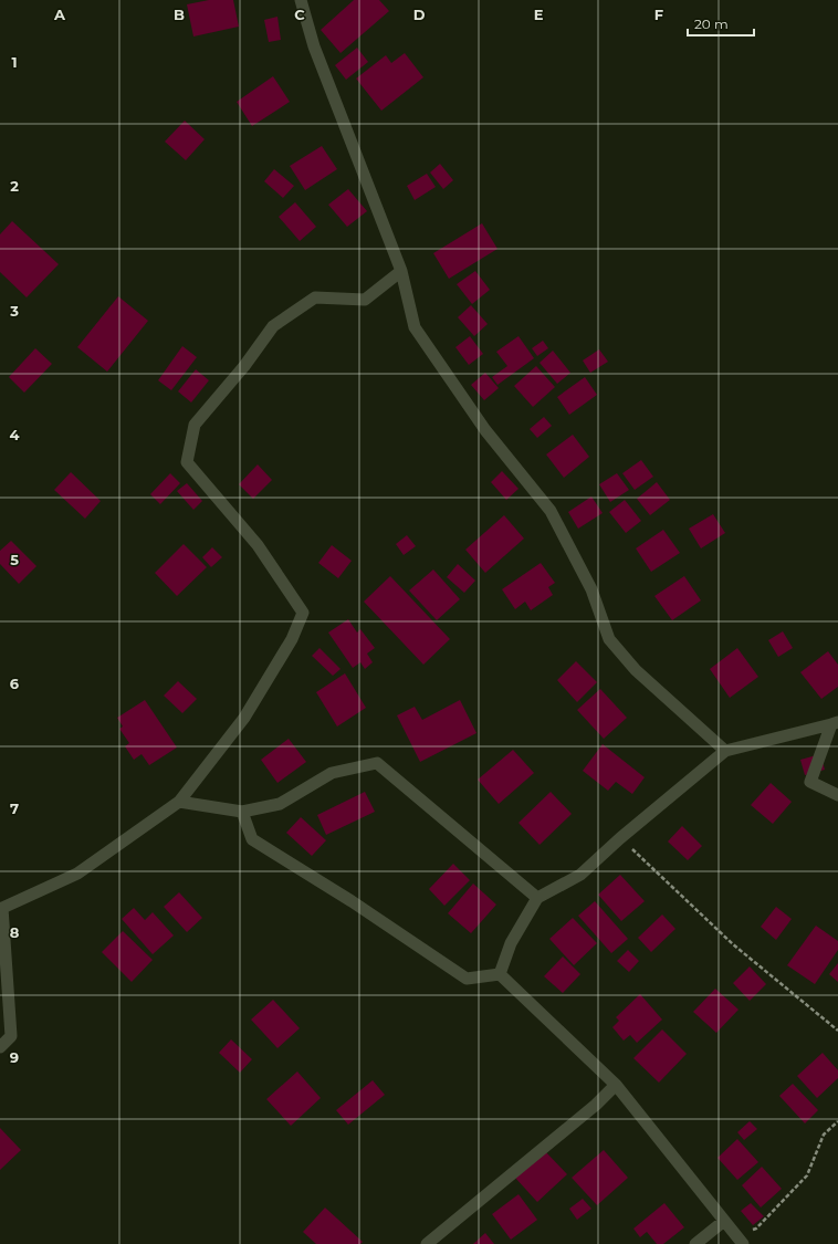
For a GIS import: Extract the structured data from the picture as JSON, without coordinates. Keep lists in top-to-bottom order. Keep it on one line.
{"scale_bar":"20 m","grid":{"columns":["A","B","C","D","E","F"],"rows":["1","2","3","4","5","6","7","8","9"]}}
